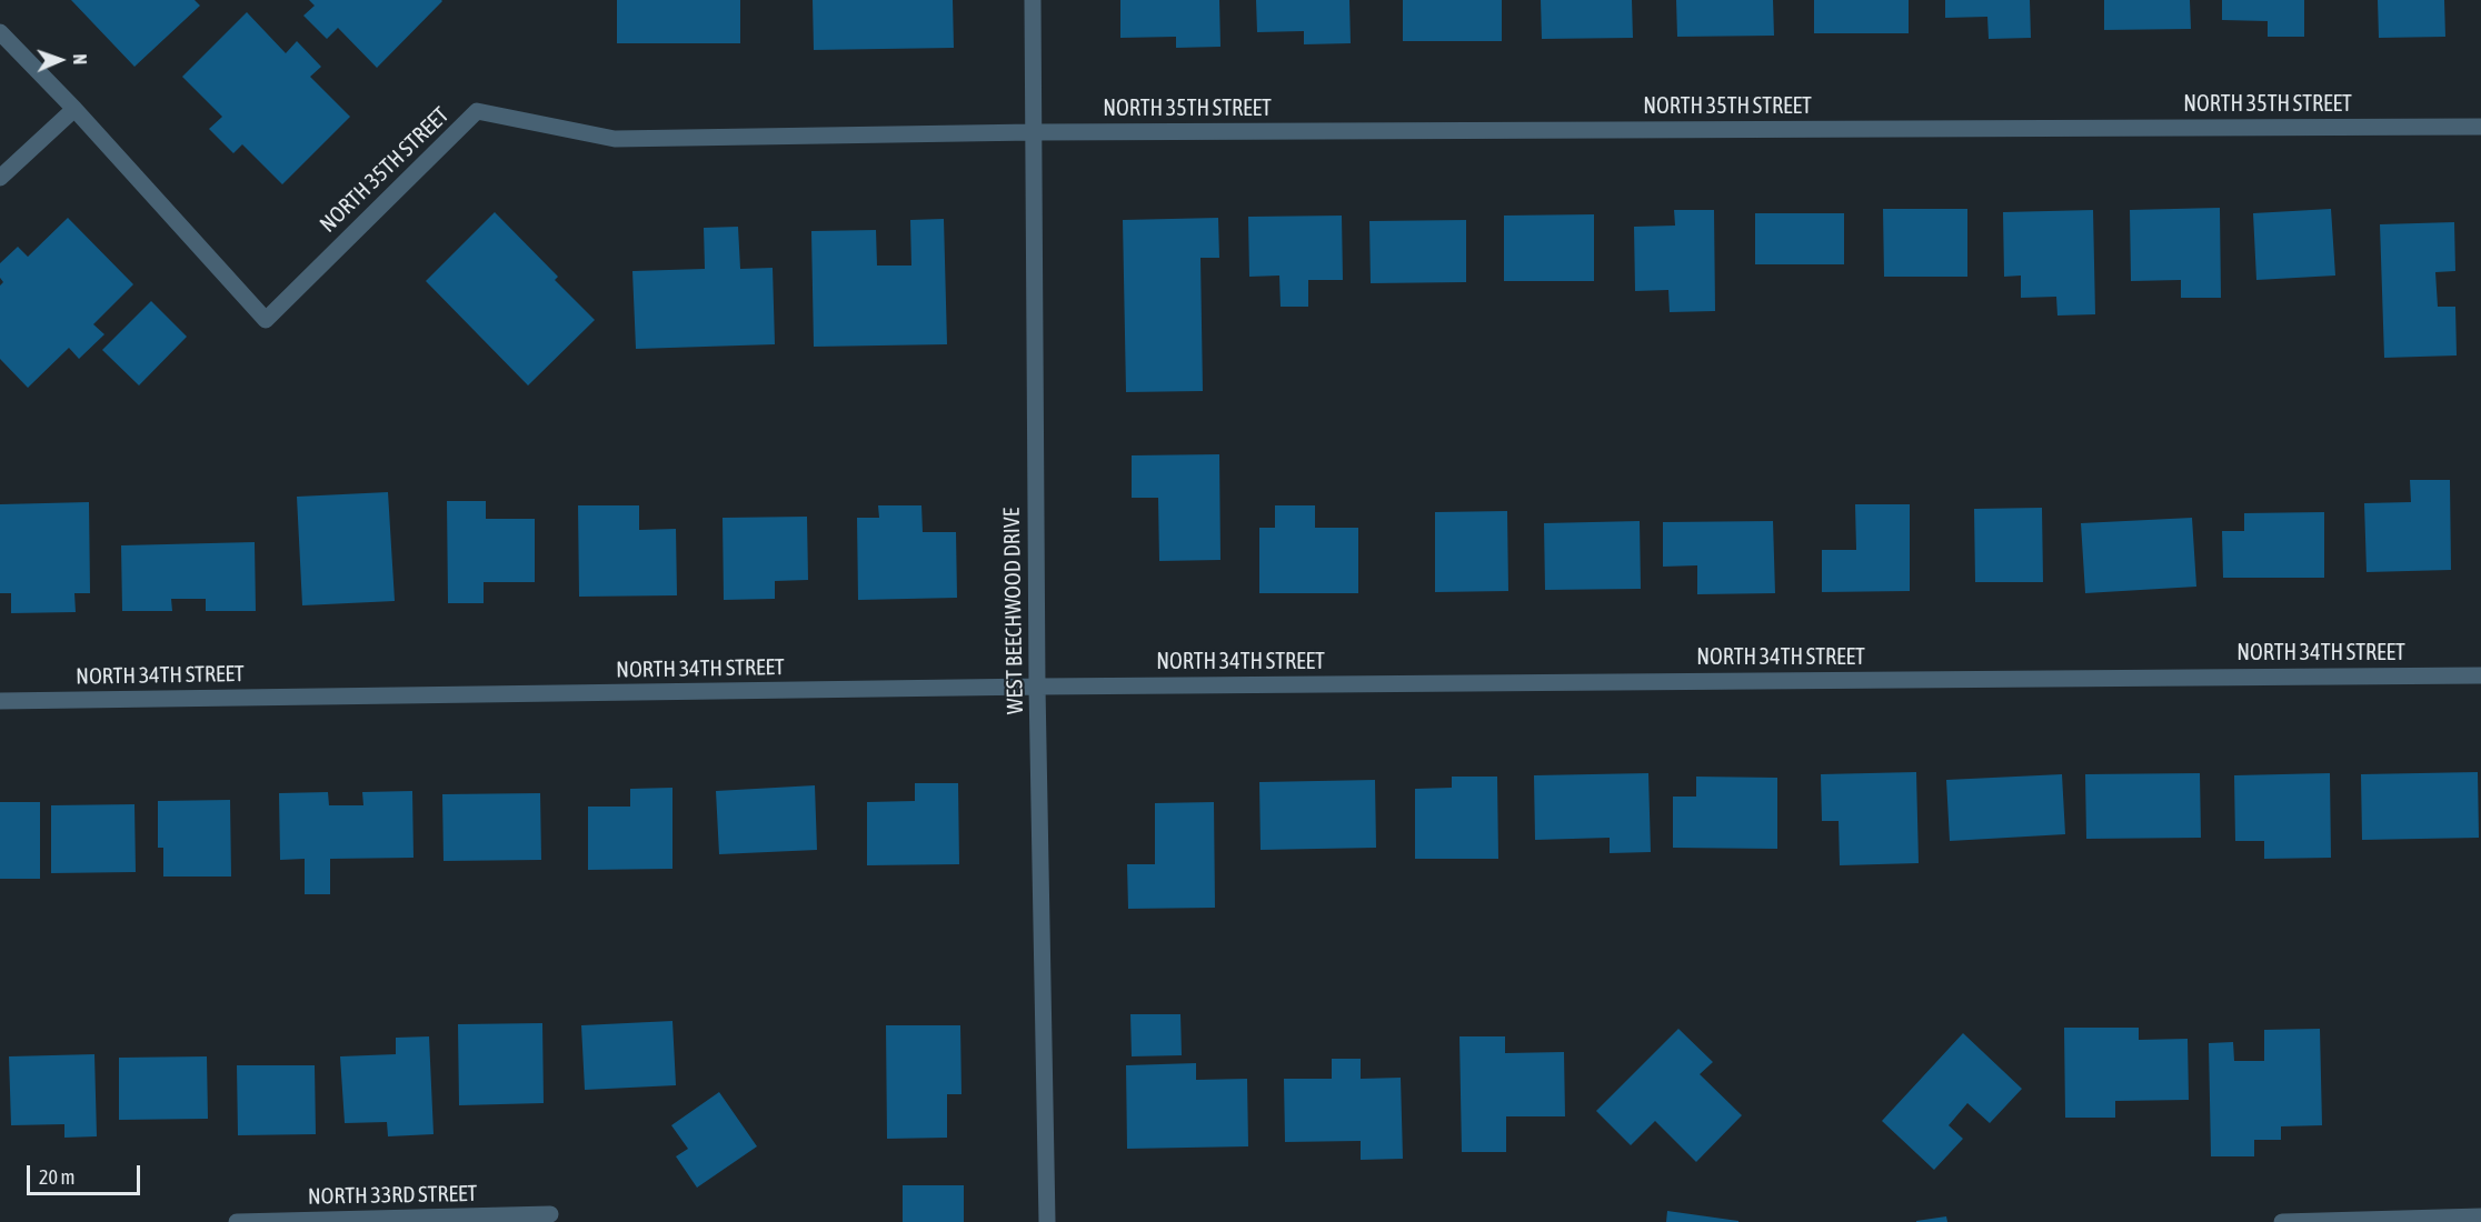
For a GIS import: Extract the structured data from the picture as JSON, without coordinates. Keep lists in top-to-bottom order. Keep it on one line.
{"streets":{"street":["NORTH 35TH STREET","WEST BEECHWOOD DRIVE","NORTH 34TH STREET","NORTH 33RD STREET"]},"crossings":[["NORTH 35TH STREET","WEST BEECHWOOD DRIVE"],["WEST BEECHWOOD DRIVE","NORTH 34TH STREET"]],"scale_bar":"20 m","north":"right"}
